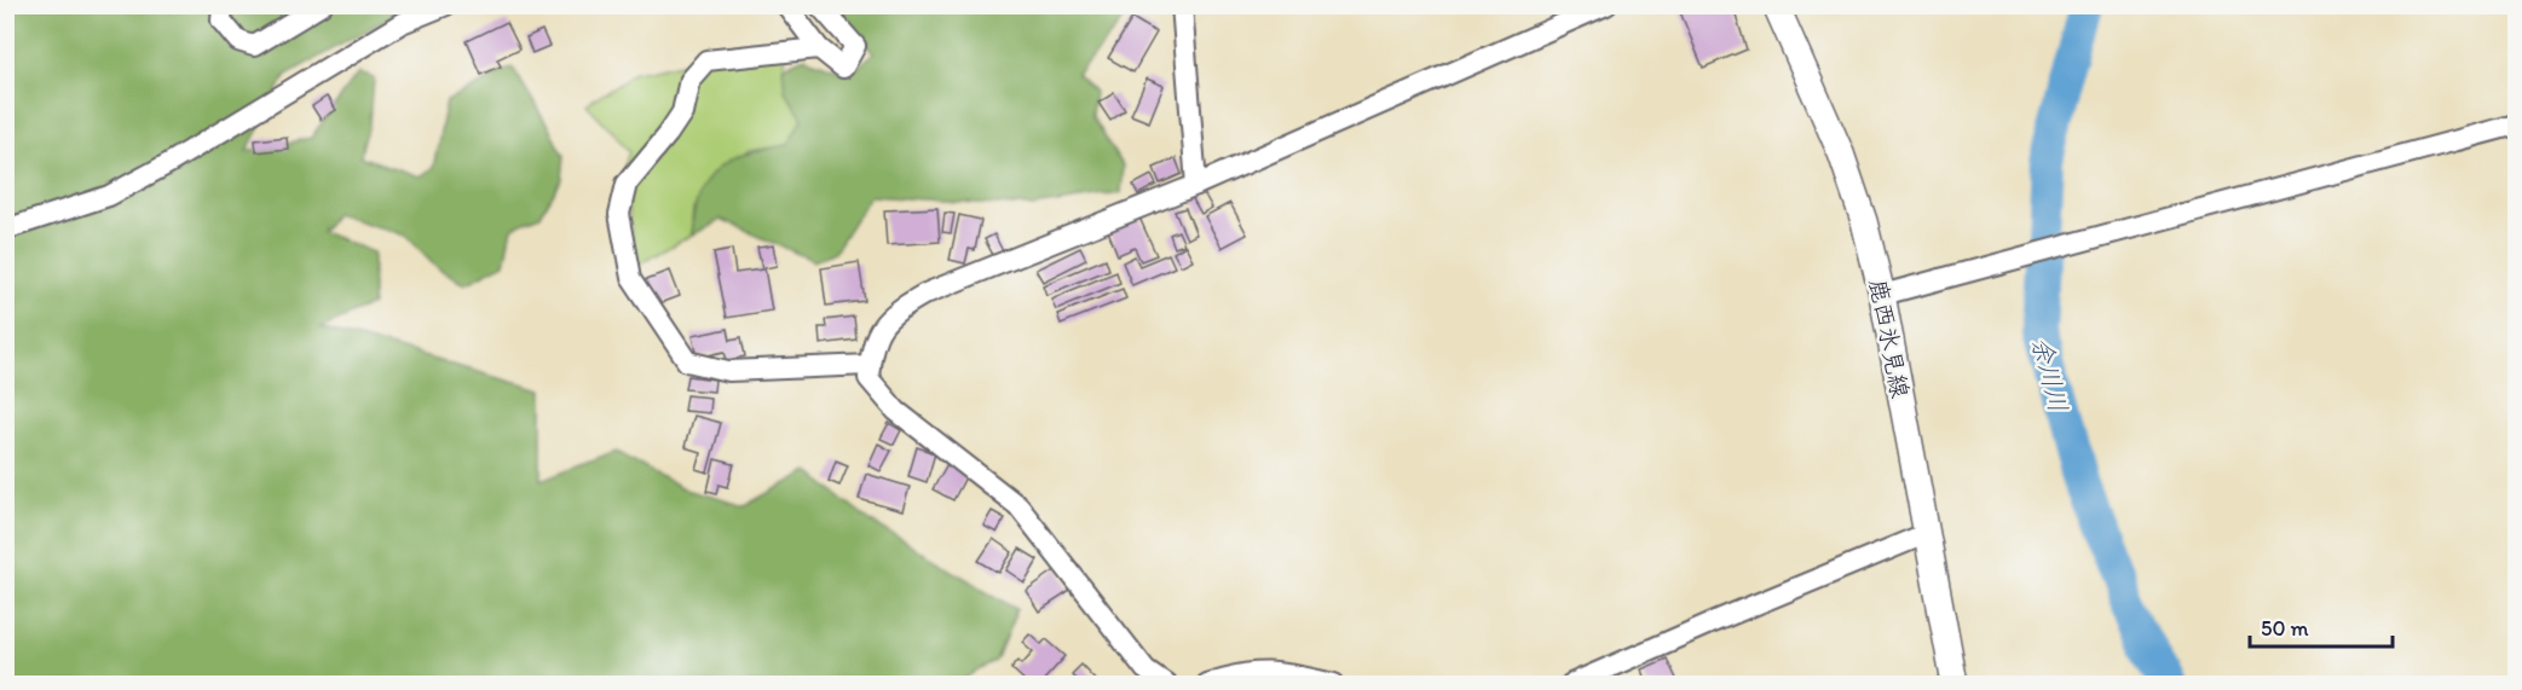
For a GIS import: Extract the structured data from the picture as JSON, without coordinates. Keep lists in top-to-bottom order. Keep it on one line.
{"streets":{"main road":["鹿西氷見線"]},"water":["余川川"],"scale_bar":"50 m"}
